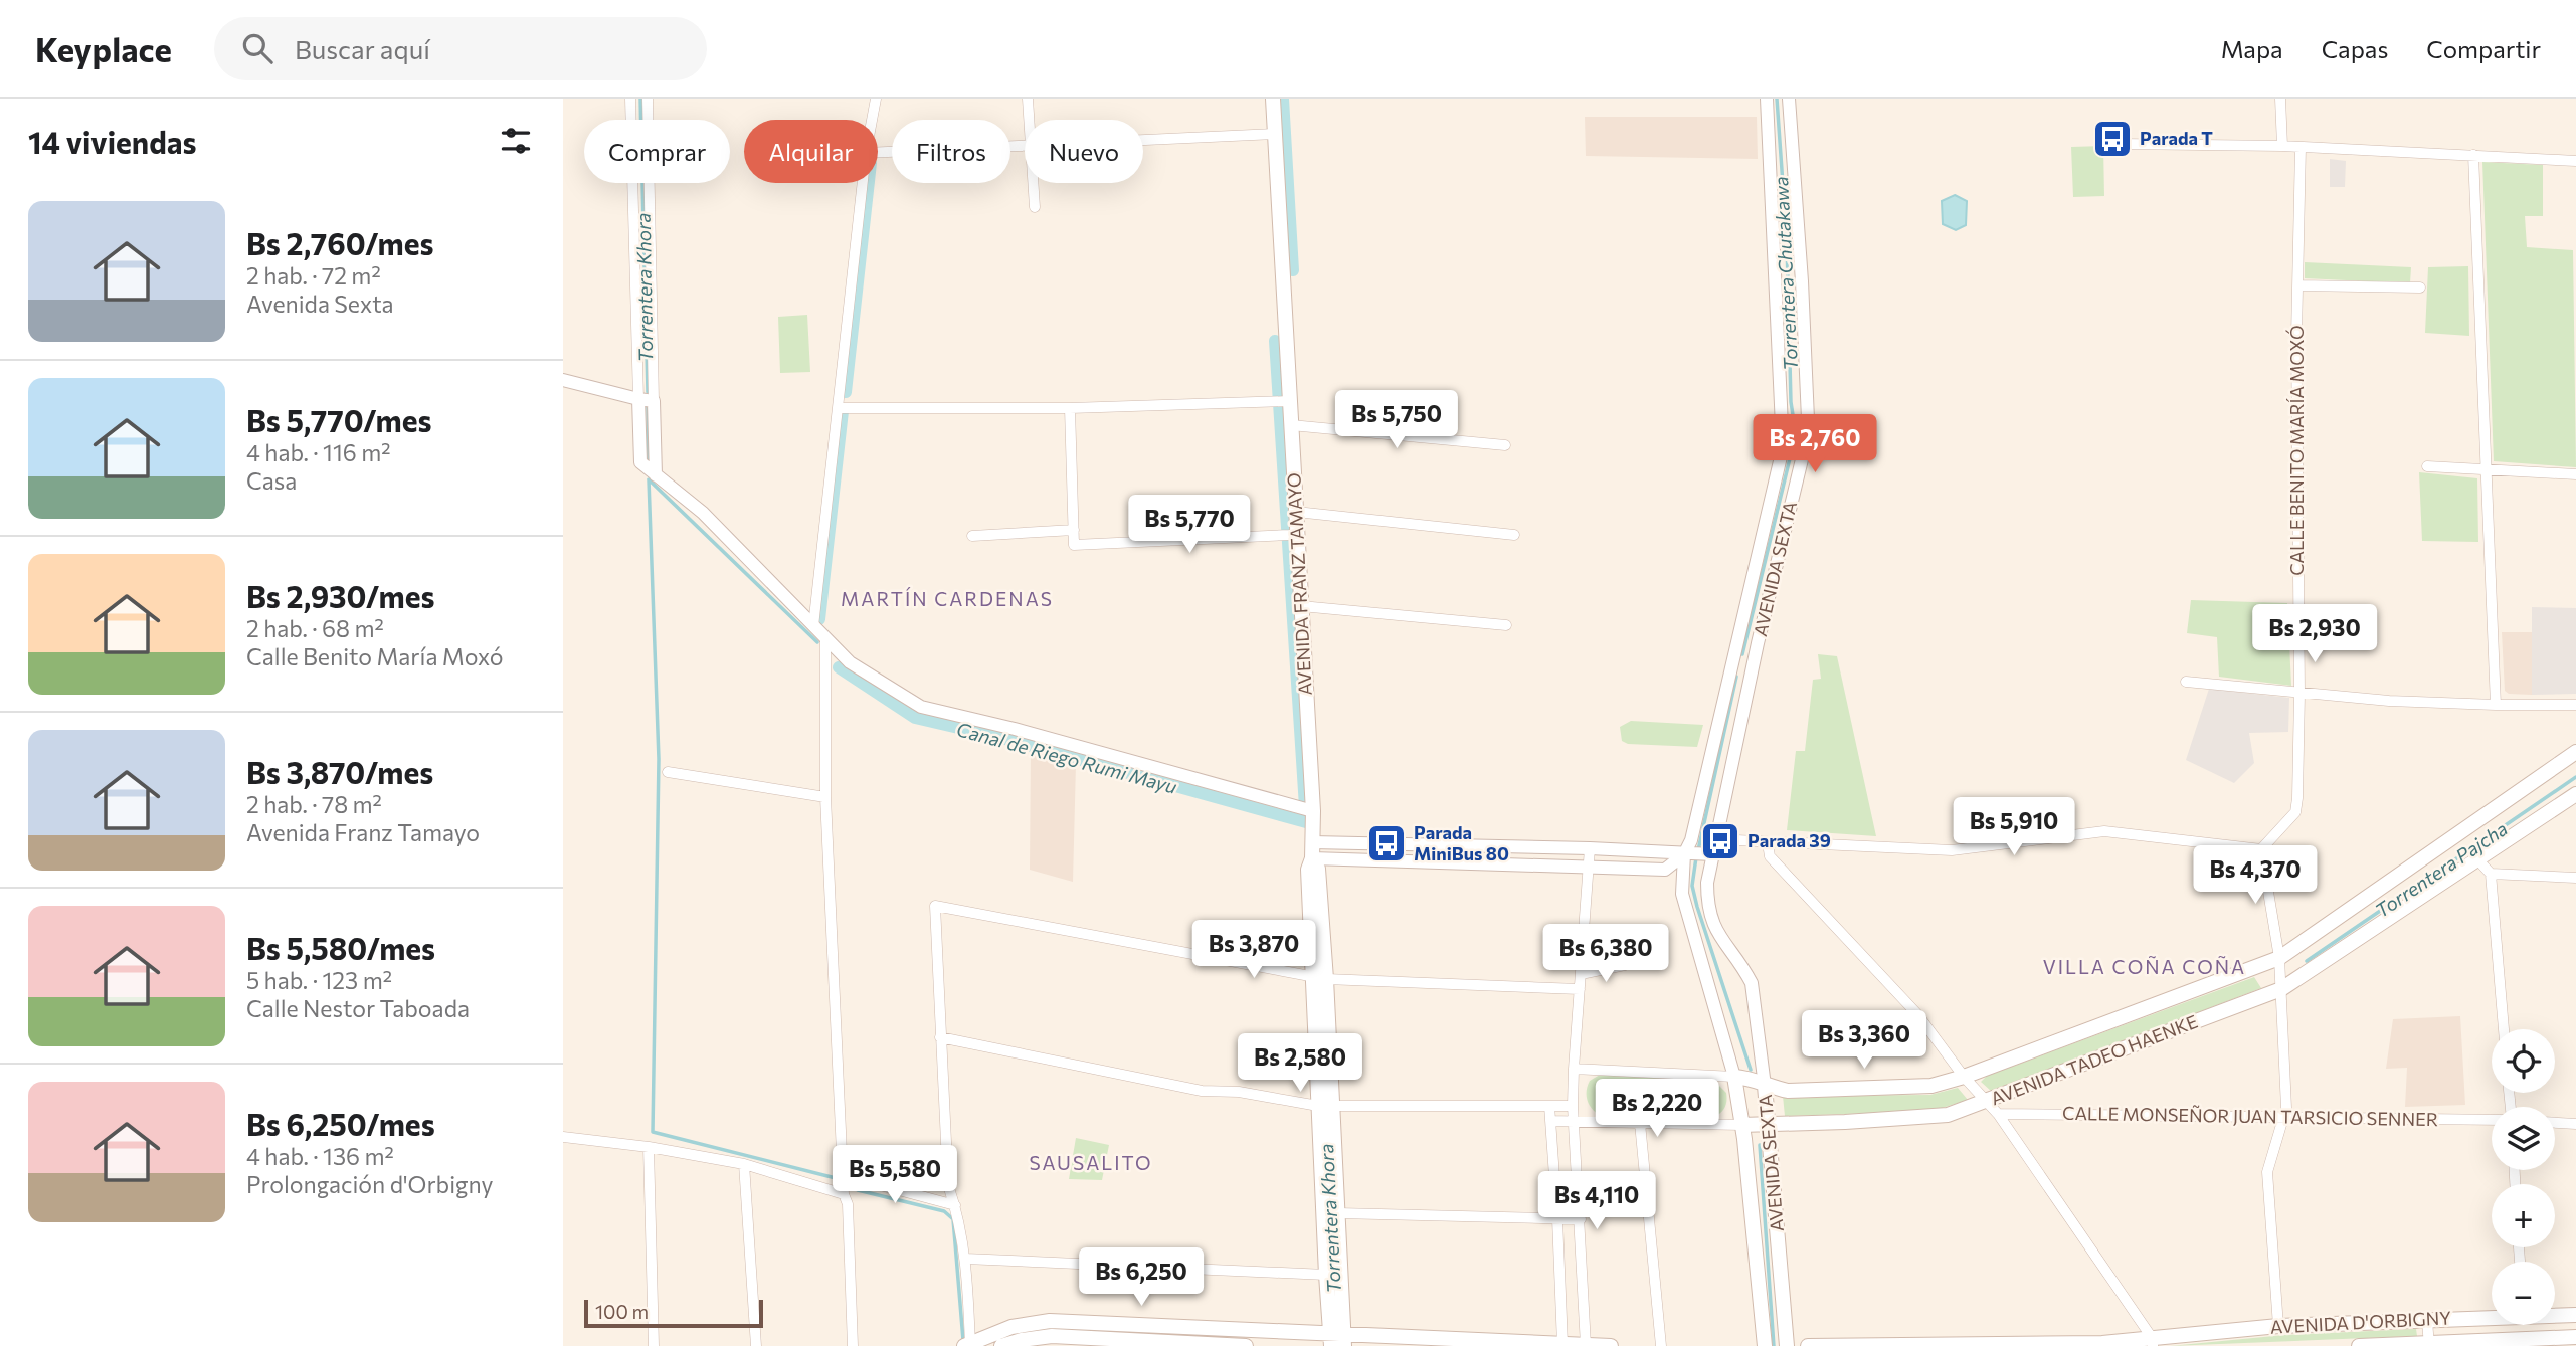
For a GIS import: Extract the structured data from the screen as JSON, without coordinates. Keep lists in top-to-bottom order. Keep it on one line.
{"streets":{"main road":["AVENIDA SEXTA","AVENIDA FRANZ TAMAYO","AVENIDA TADEO HAENKE","AVENIDA D'ORBIGNY"],"street":["CALLE BENITO MARÍA MOXÓ","CALLE MONSEÑOR JUAN TARSICIO SENNER"]},"crossings":[["AVENIDA SEXTA","AVENIDA TADEO HAENKE"]],"districts":["MARTÍN CARDENAS","VILLA COÑA COÑA","SAUSALITO"],"water":["Torrentera Chutakawa","Torrentera Khora","Canal de Riego Rumi Mayu","Torrentera Pajcha"],"places":{"bus stop":["Parada T","Parada 39","Parada MiniBus 80"]},"scale_bar":"100 m","page":{"header":"Keyplace","search":"Buscar aquí","nav":["Mapa","Capas","Compartir"],"heading":"14 viviendas","chip":["Comprar","Alquilar","Filtros","Nuevo"],"list":[{"name":"Bs 2,760/mes","note":"2 hab. · 72 m² · Avenida Sexta"},{"name":"Bs 5,770/mes","note":"4 hab. · 116 m² · Casa"},{"name":"Bs 2,930/mes","note":"2 hab. · 68 m² · Calle Benito María Moxó"},{"name":"Bs 3,870/mes","note":"2 hab. · 78 m² · Avenida Franz Tamayo"},{"name":"Bs 5,580/mes","note":"5 hab. · 123 m² · Calle Nestor Taboada"},{"name":"Bs 6,250/mes","note":"4 hab. · 136 m² · Prolongación d'Orbigny"}],"price":["Bs 5,750","Bs 2,760","Bs 5,770","Bs 2,930","Bs 5,910","Bs 4,370","Bs 3,870","Bs 6,380","Bs 3,360","Bs 2,580","Bs 2,220","Bs 5,580","Bs 4,110","Bs 6,250"],"map_buttons":["+","−"],"scale":"100 m"}}
